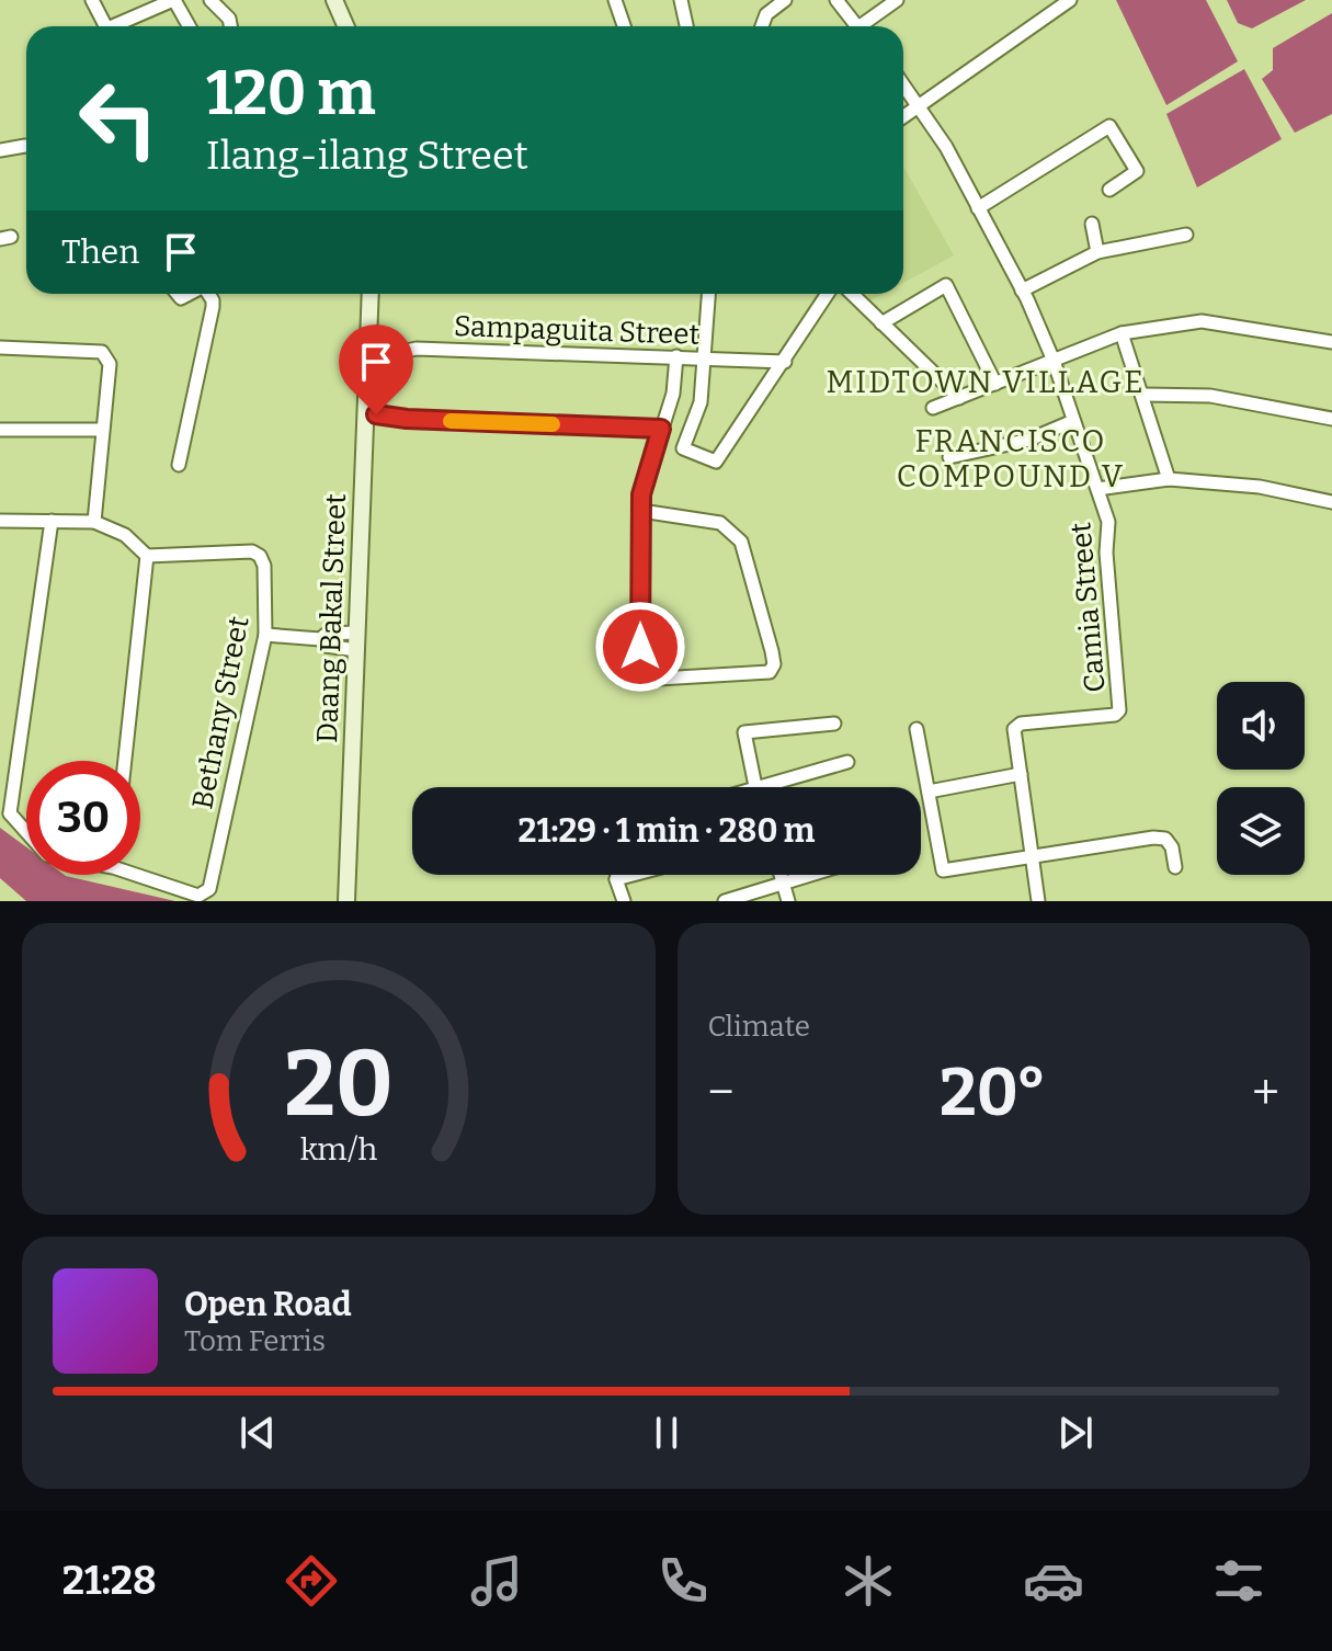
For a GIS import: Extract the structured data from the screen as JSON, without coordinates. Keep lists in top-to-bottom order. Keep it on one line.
{"streets":{"street":["Sampaguita Street","Camia Street","Daang Bakal Street","Bethany Street"]},"crossings":[["Sampaguita Street","Daang Bakal Street"]],"districts":["MIDTOWN VILLAGE","FRANCISCO COMPOUND V"],"page":{"turn":["120 m","Ilang-ilang Street"],"then":"Then","limit":"30","trip":"21:29 · 1 min · 280 m","tile":"Climate","heat":["−","20°","+"],"song":["Open Road","Tom Ferris"],"tabs":"21:28","gauge":["20","km/h"]}}
